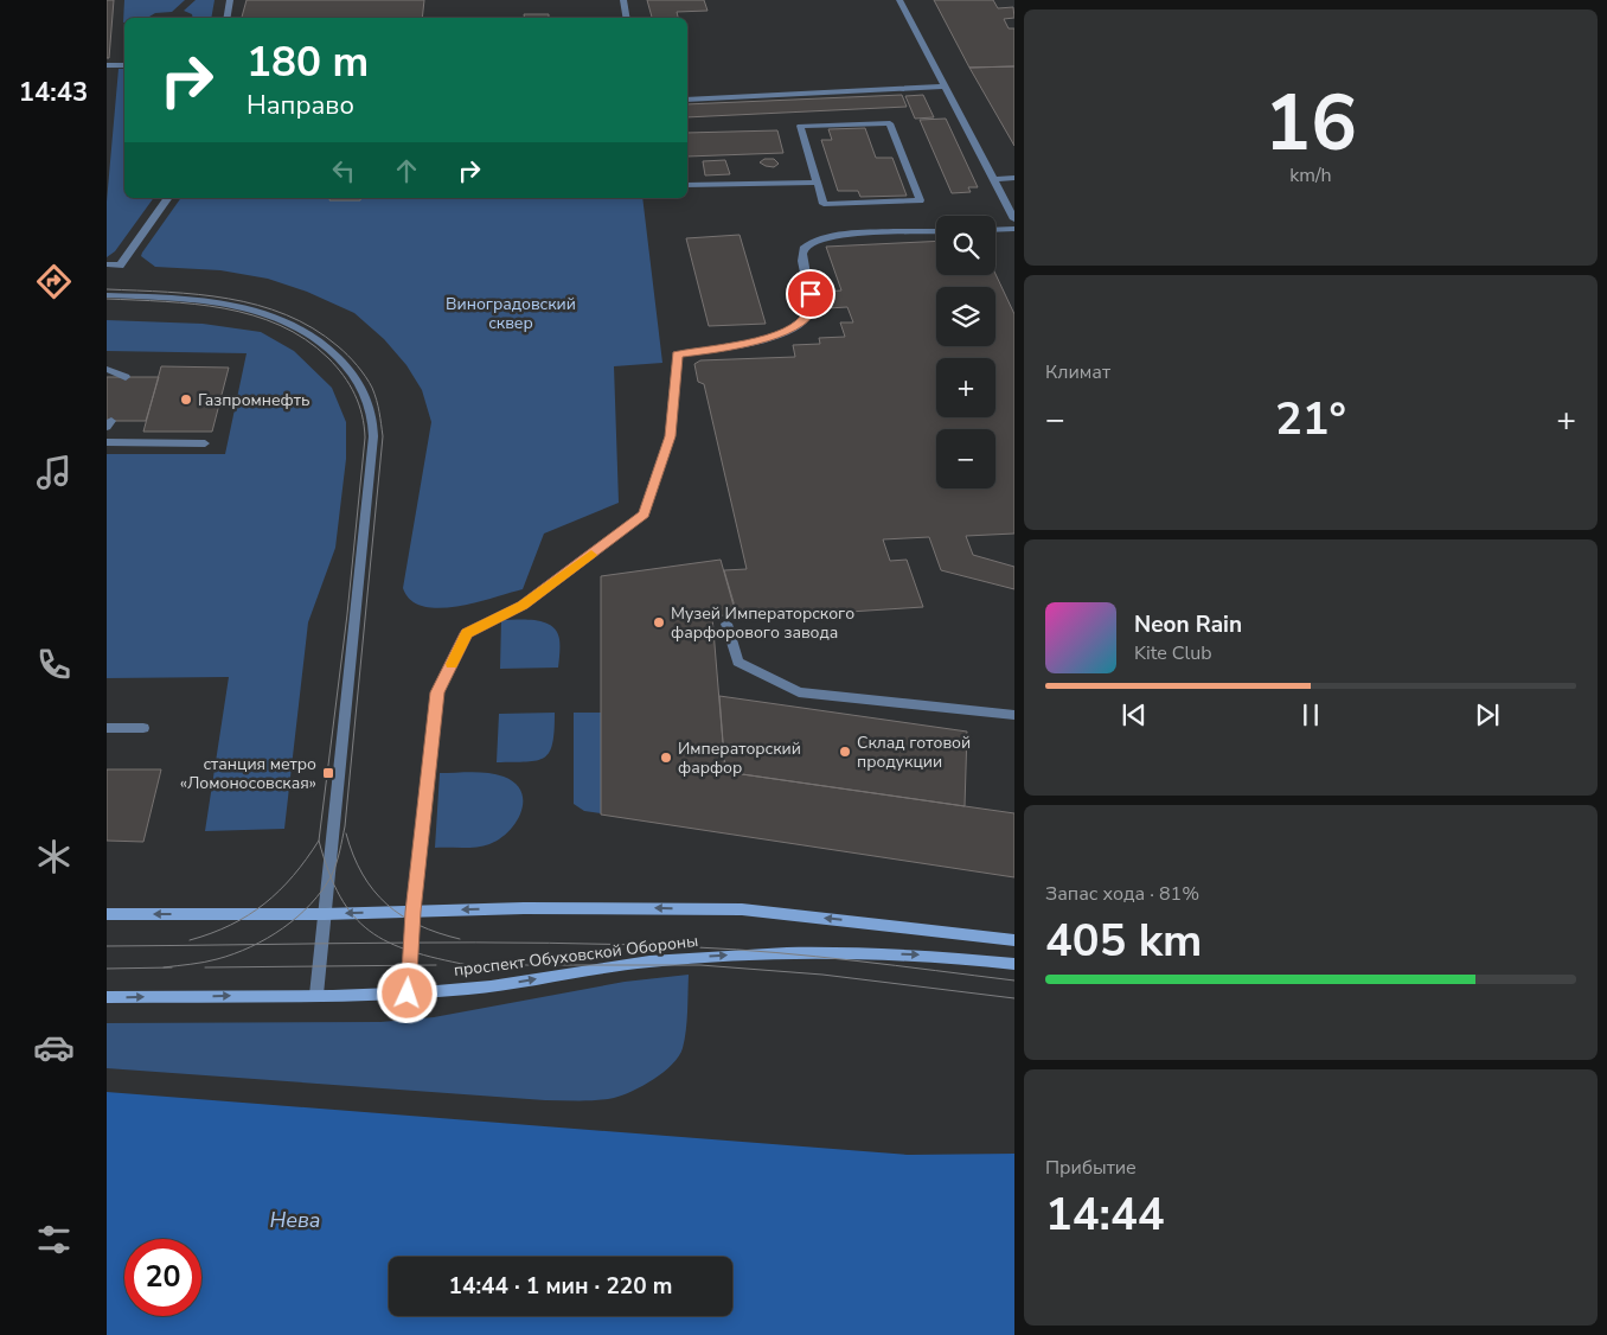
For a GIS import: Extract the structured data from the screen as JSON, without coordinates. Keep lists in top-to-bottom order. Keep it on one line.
{"streets":{"main road":["проспект Обуховской Обороны"]},"water":["Нева"],"parks":["Виноградовский сквер"],"places":{"other":["Газпромнефть","Музей Императорского фарфорового завода","Склад готовой продукции","Императорский фарфор"],"transit":["станция метро «Ломоносовская»"]},"page":{"tabs":"14:43","tile":[["16","km/h"],"Климат",["Запас хода · 81%","405 km"],["Прибытие","14:44"]],"turn":["180 m","Направо"],"map_buttons":["+","−"],"heat":["−","21°","+"],"song":["Neon Rain","Kite Club"],"limit":"20","trip":"14:44 · 1 мин · 220 m"}}
